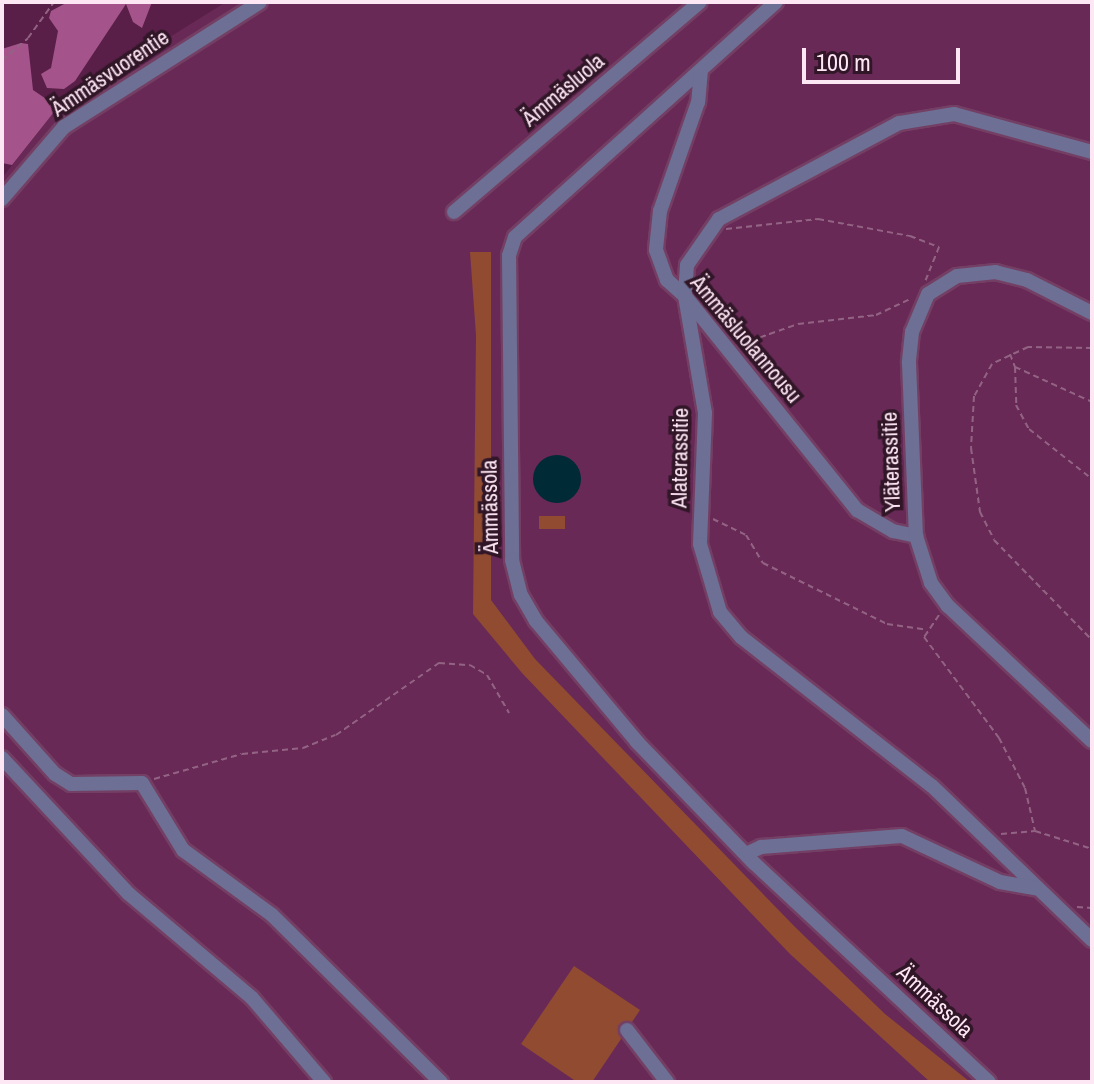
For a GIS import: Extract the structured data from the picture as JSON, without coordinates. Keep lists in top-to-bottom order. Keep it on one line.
{"streets":{"street":["Ämmäsvuorentie","Ämmäsluola","Ämmäsluolannousu","Alaterassitie","Yläterassitie","Ämmässola"]},"crossings":[["Ämmäsluolannousu","Alaterassitie"],["Ämmäsluolannousu","Yläterassitie"],["Ämmäsluolannousu","Ämmässola"]],"scale_bar":"100 m"}
